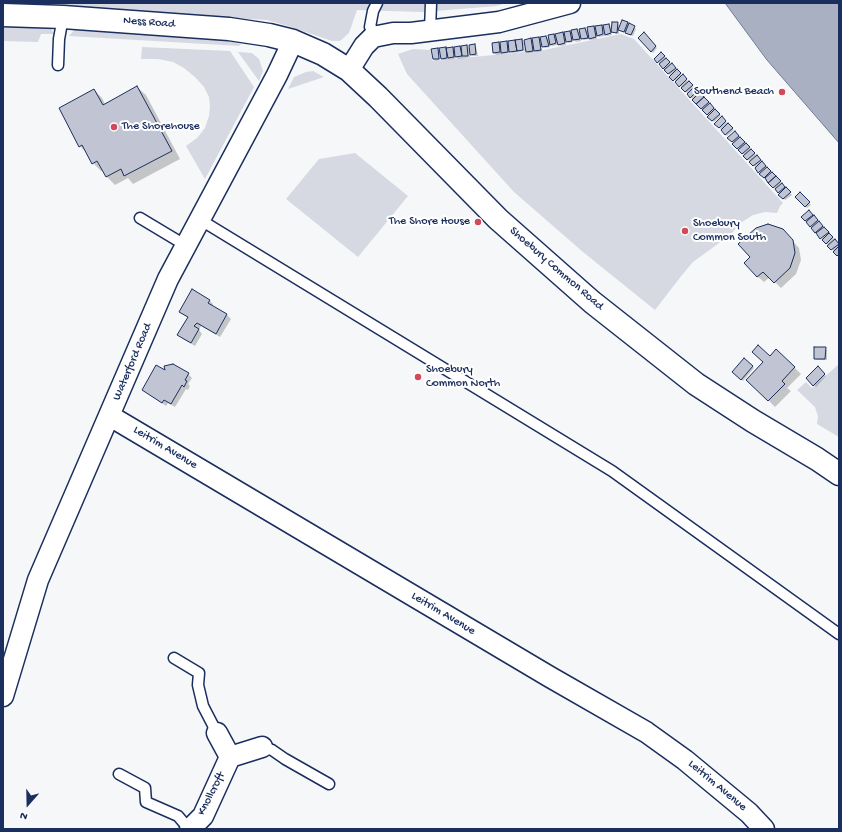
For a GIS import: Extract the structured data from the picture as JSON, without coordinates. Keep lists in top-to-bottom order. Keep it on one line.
{"streets":{"main road":["Ness Road","Shoebury Common Road"],"street":["Waterford Road","Leitrim Avenue","Knollcroft"]},"crossings":[["Ness Road","Shoebury Common Road"],["Ness Road","Waterford Road"],["Shoebury Common Road","Waterford Road"],["Waterford Road","Leitrim Avenue"]],"places":["Southend Beach","The Shorehouse","The Shore House","Shoebury Common South","Shoebury Common North"],"north":"bottom"}
